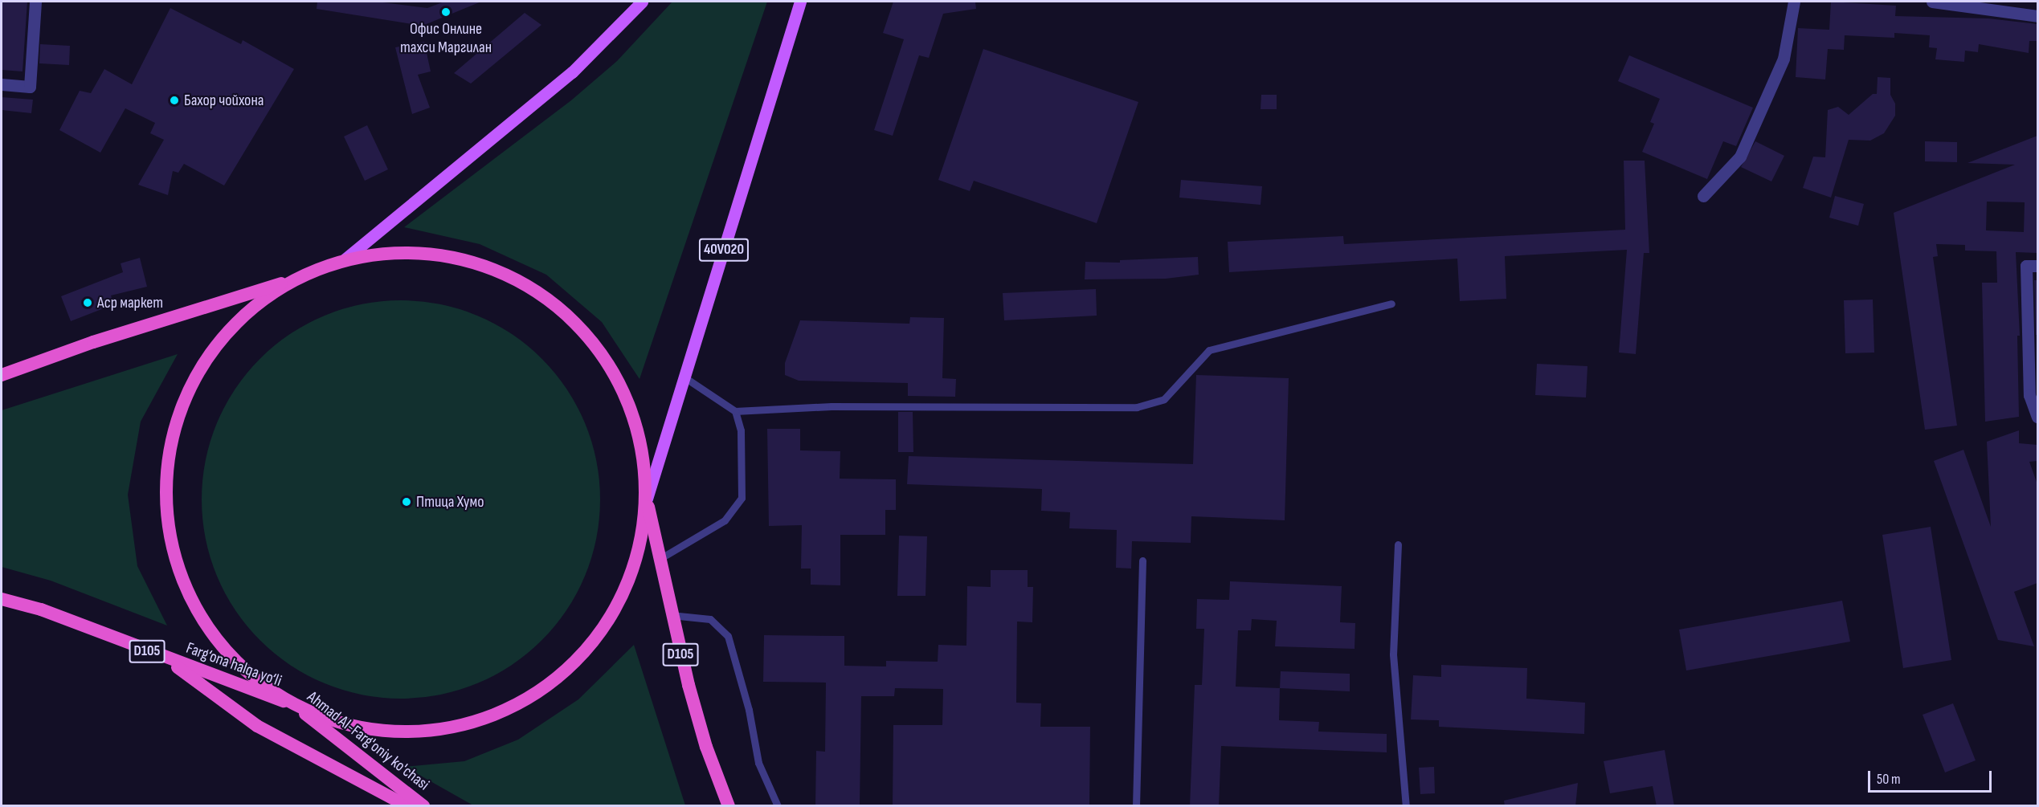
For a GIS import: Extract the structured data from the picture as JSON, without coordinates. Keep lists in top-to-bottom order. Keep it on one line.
{"streets":{"highway":["D105","Farg‘ona halqa yo‘li","Ahmad Al-Farg'oniy ko'chasi"],"main road":["40V020"]},"crossings":[["40V020","D105"],["40V020","Farg‘ona halqa yo‘li"],["D105","Farg‘ona halqa yo‘li"],["Farg‘ona halqa yo‘li","Ahmad Al-Farg'oniy ko'chasi"]],"places":["Офис Онлине тахси Маргилан","Бахор чойхона","Аср маркет","Птица Хумо"],"scale_bar":"50 m"}
